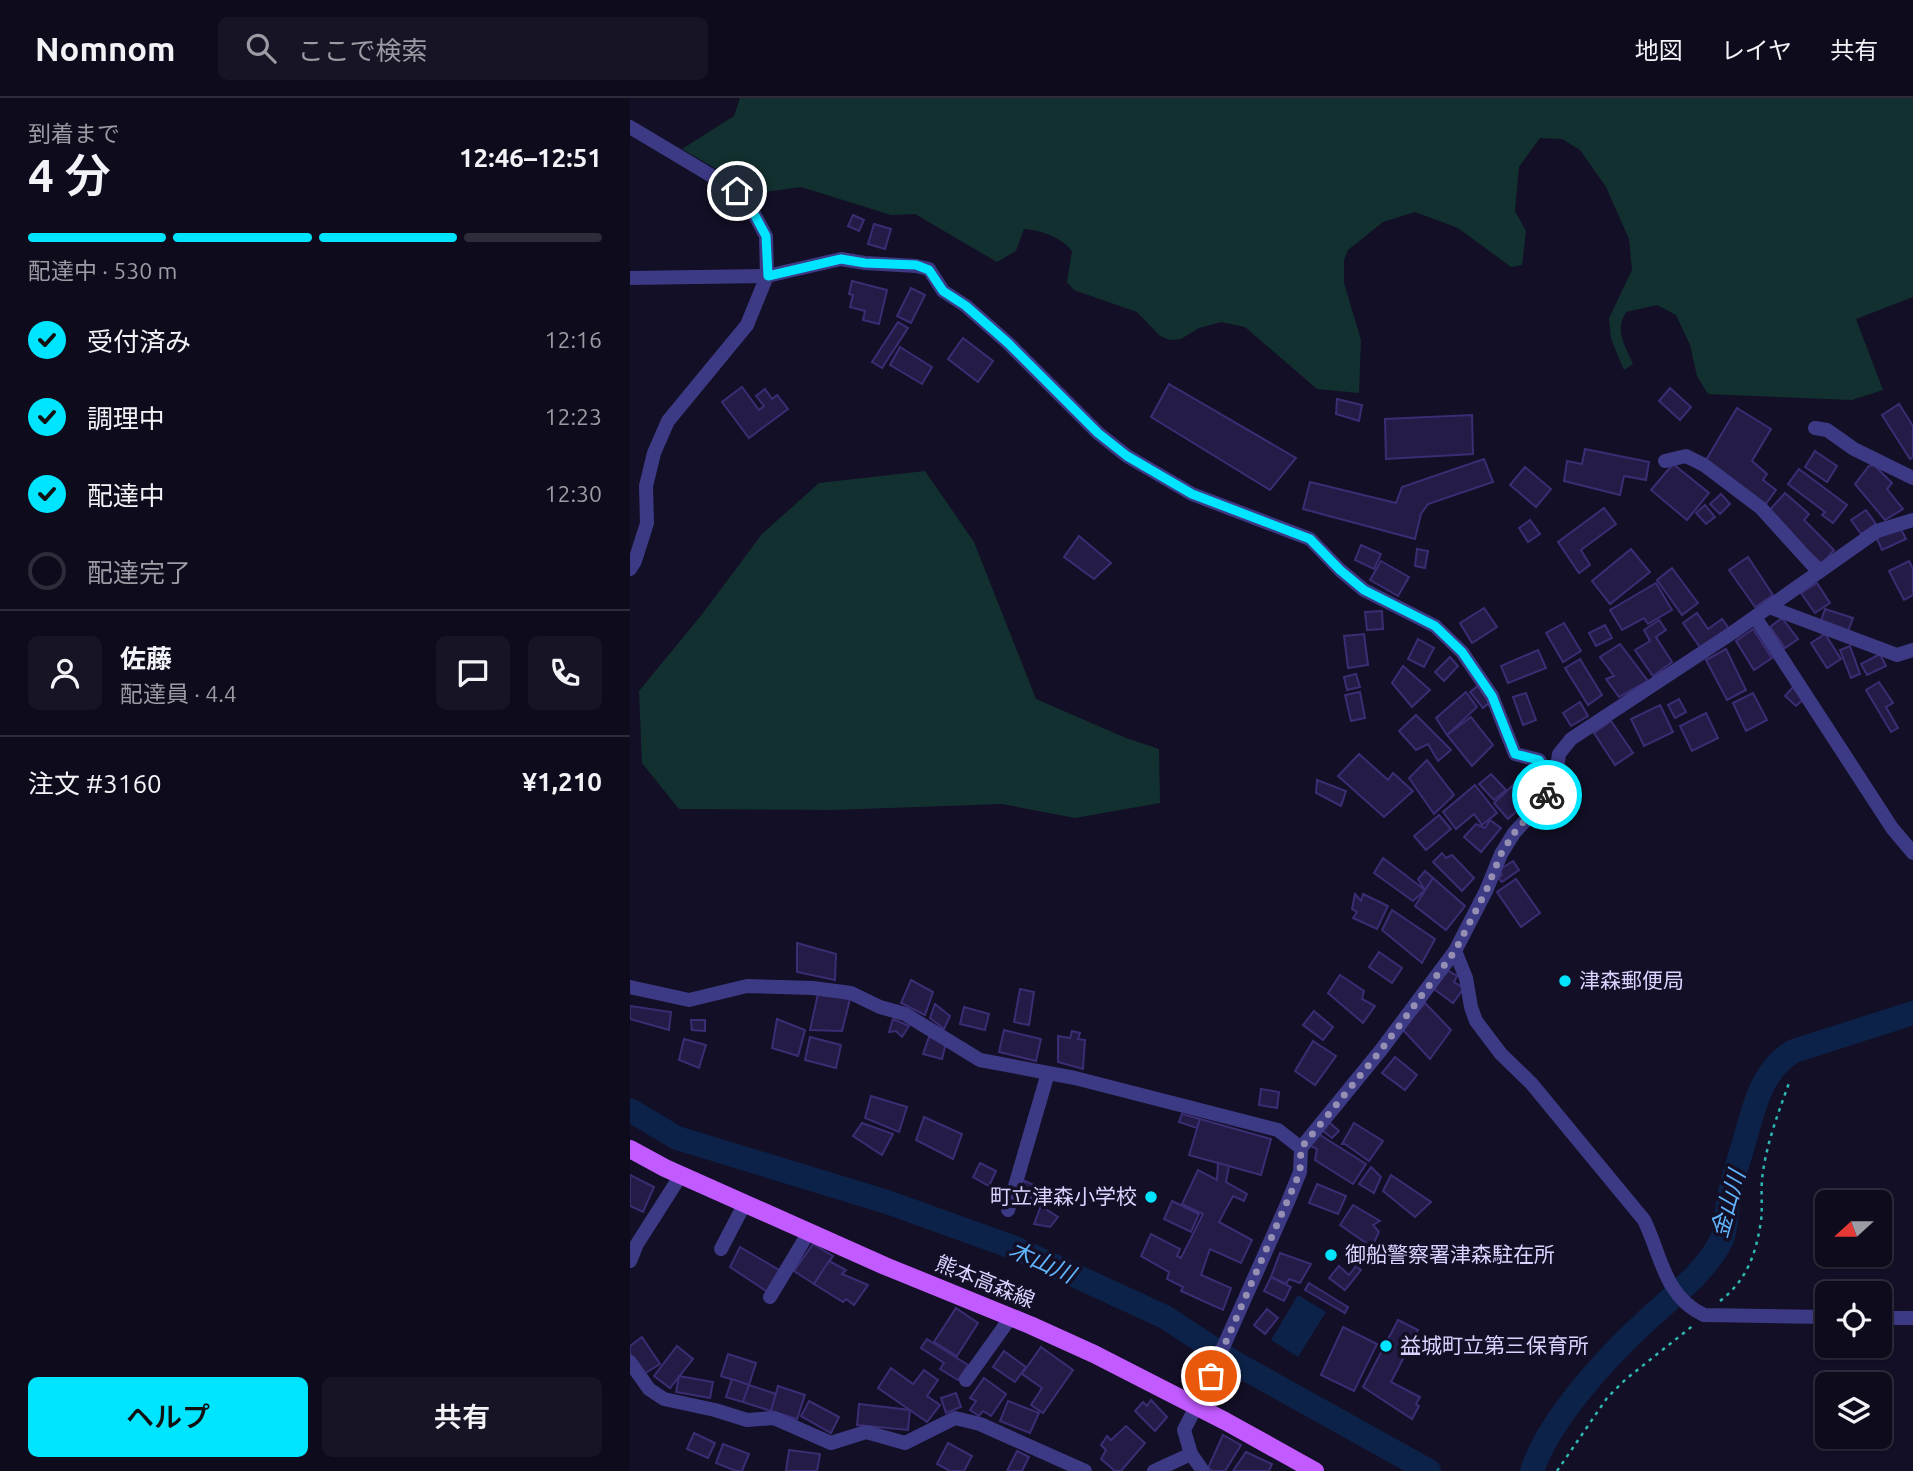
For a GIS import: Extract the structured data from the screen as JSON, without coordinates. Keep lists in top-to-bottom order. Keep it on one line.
{"streets":{"main road":["熊本高森線"]},"water":["金山川","木山川"],"places":["津森郵便局","町立津森小学校","御船警察署津森駐在所","益城町立第三保育所"],"north":"left","page":{"header":"Nomnom","search":"ここで検索","nav":["地図","レイヤ","共有"],"heading":["4 分","到着まで","12:46–12:51"],"panel":["佐藤","配達員 · 4.4","注文 #3160","¥1,210"],"bar":"配達中 · 530 m","list":[["受付済み","12:16"],["調理中","12:23"],["配達中","12:30"],"配達完了"],"buttons":["ヘルプ","共有"]}}
